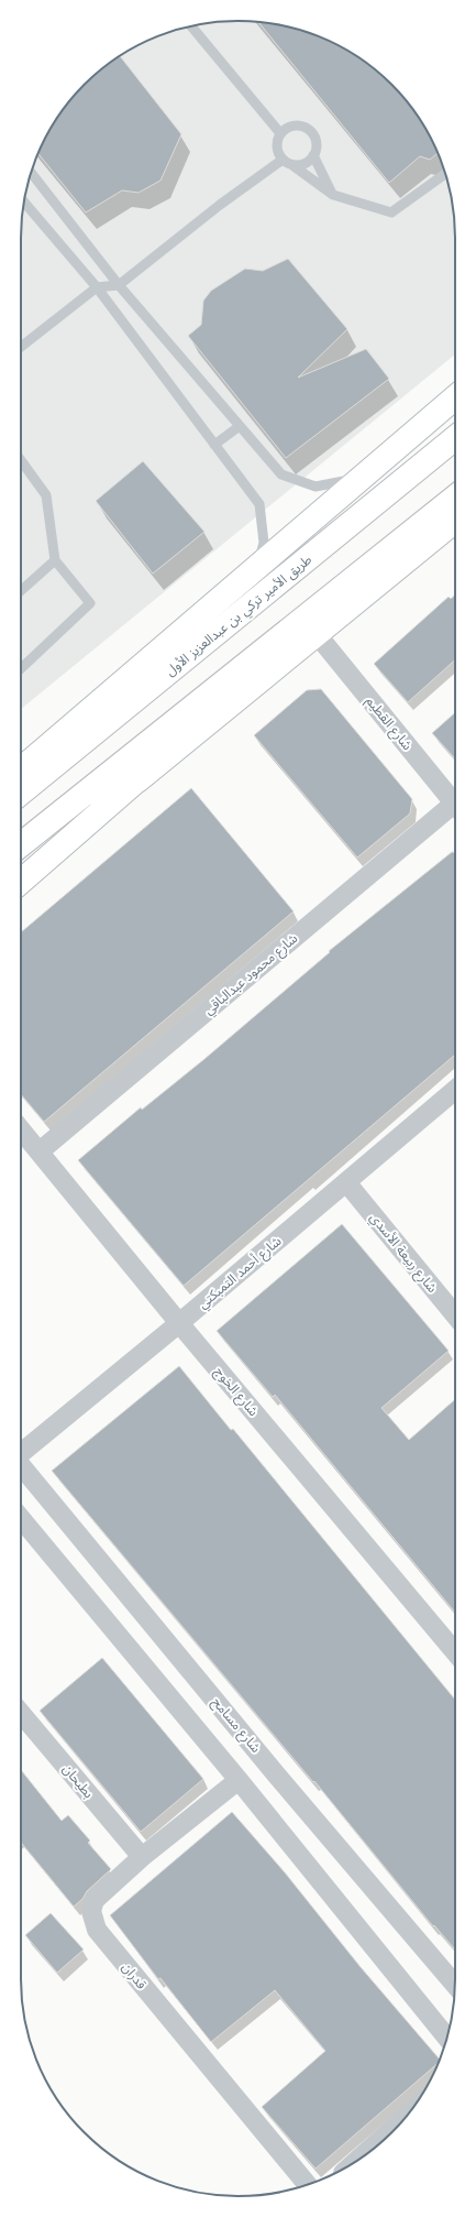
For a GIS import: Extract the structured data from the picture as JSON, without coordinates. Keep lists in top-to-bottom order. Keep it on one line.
{"streets":{"main road":["طريق الأمير تركي بن عبدالعزيز الأول"],"street":["شارع القطيم","شارع محمود عبدالباقي","شارع ربيعة الأسدي","شارع أحمد التمبكتي","شارع الخوج","شارع مسامح","بطيحان","قدران"]},"crossings":[["شارع محمود عبدالباقي","شارع الخوج"],["شارع ربيعة الأسدي","شارع أحمد التمبكتي"],["شارع أحمد التمبكتي","شارع الخوج"],["بطيحان","قدران"]]}
